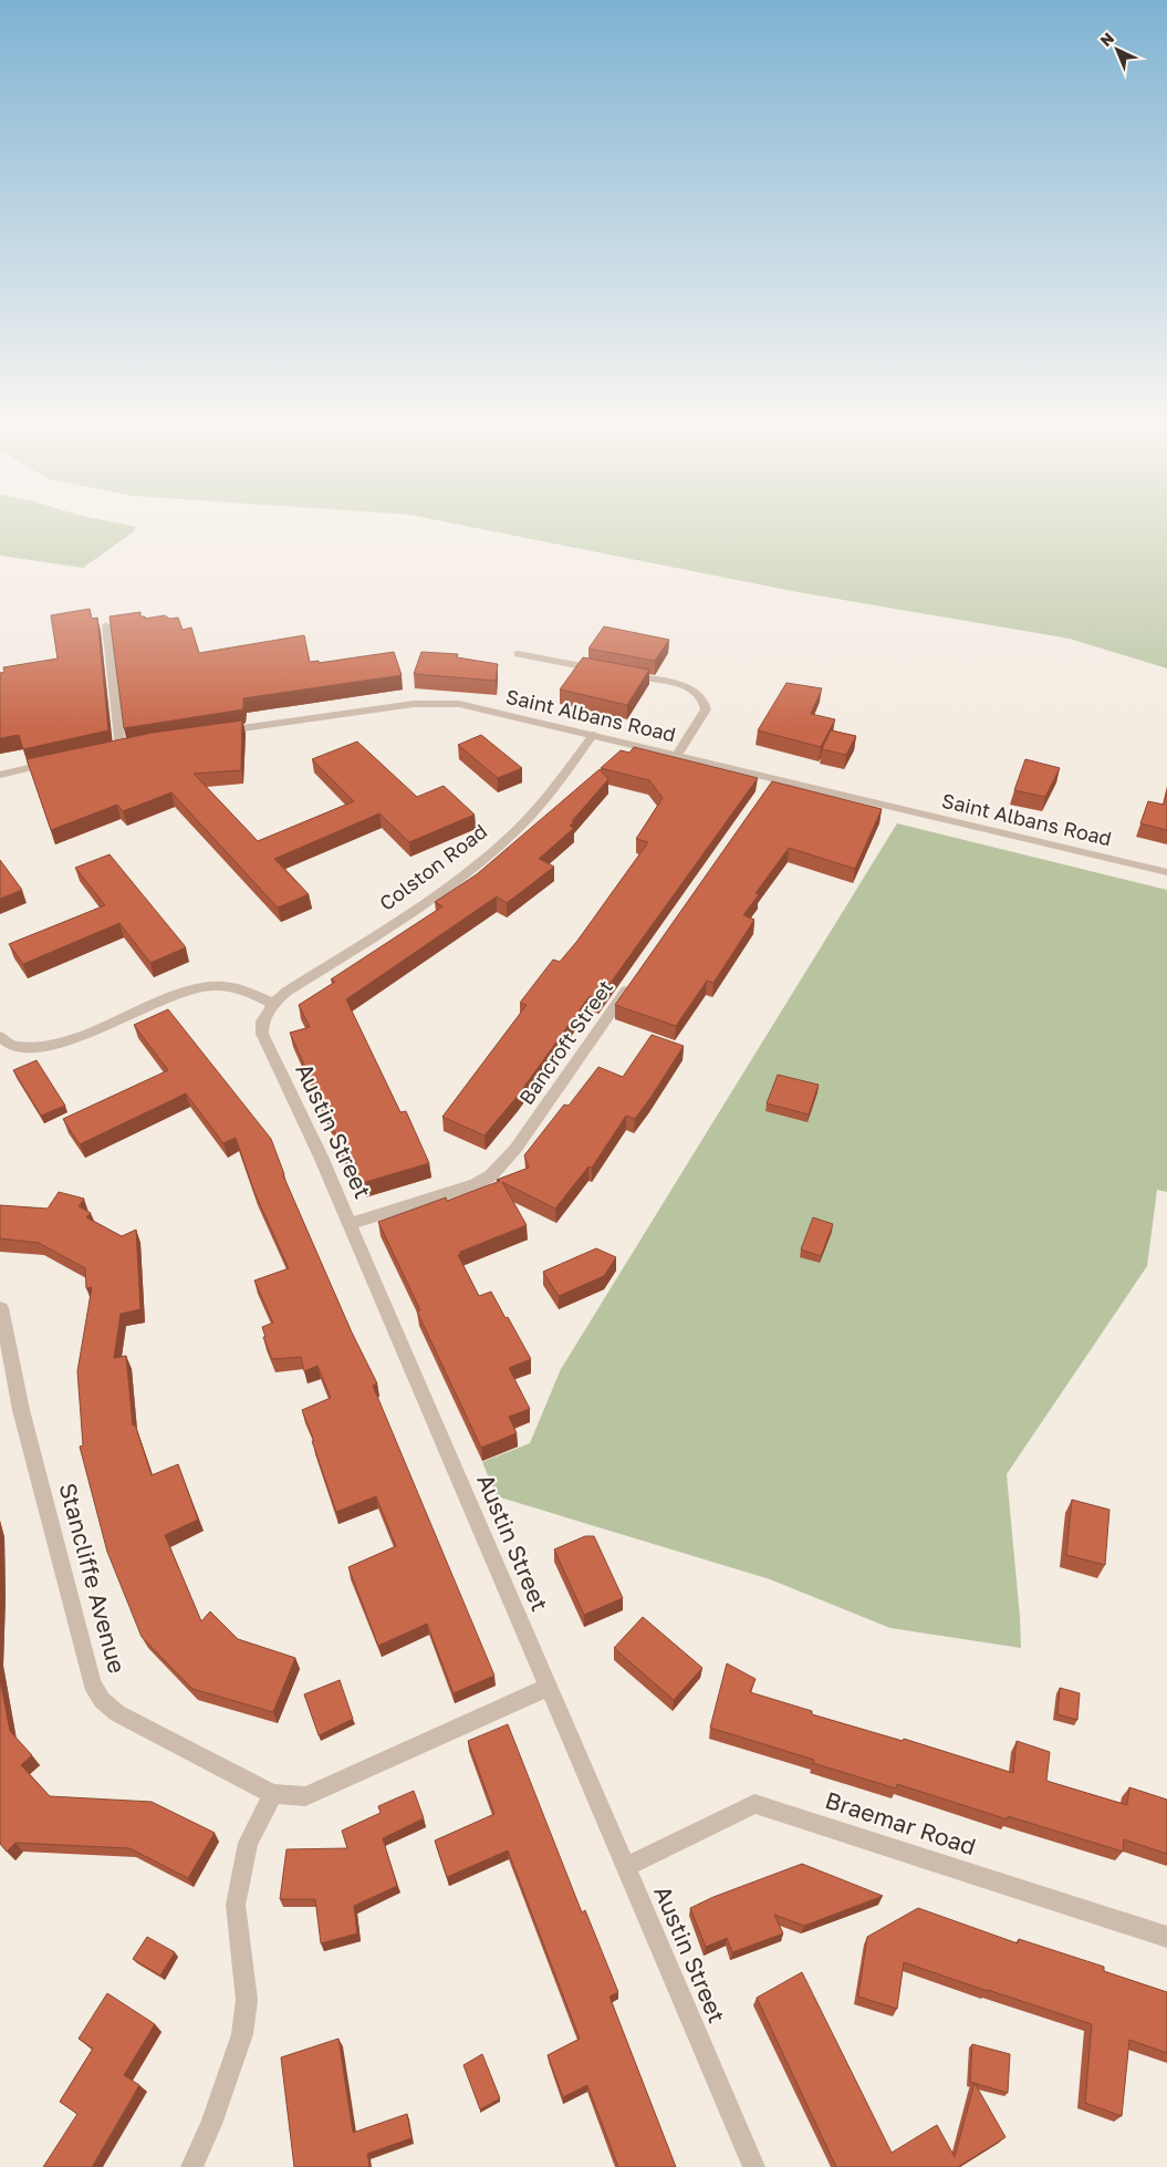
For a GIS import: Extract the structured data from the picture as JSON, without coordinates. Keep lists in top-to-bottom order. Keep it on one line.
{"streets":{"street":["Saint Albans Road","Colston Road","Bancroft Street","Austin Street","Stancliffe Avenue","Braemar Road"]},"crossings":[["Saint Albans Road","Colston Road"],["Colston Road","Austin Street"],["Bancroft Street","Austin Street"],["Austin Street","Stancliffe Avenue"],["Austin Street","Braemar Road"]],"north":"top left"}
